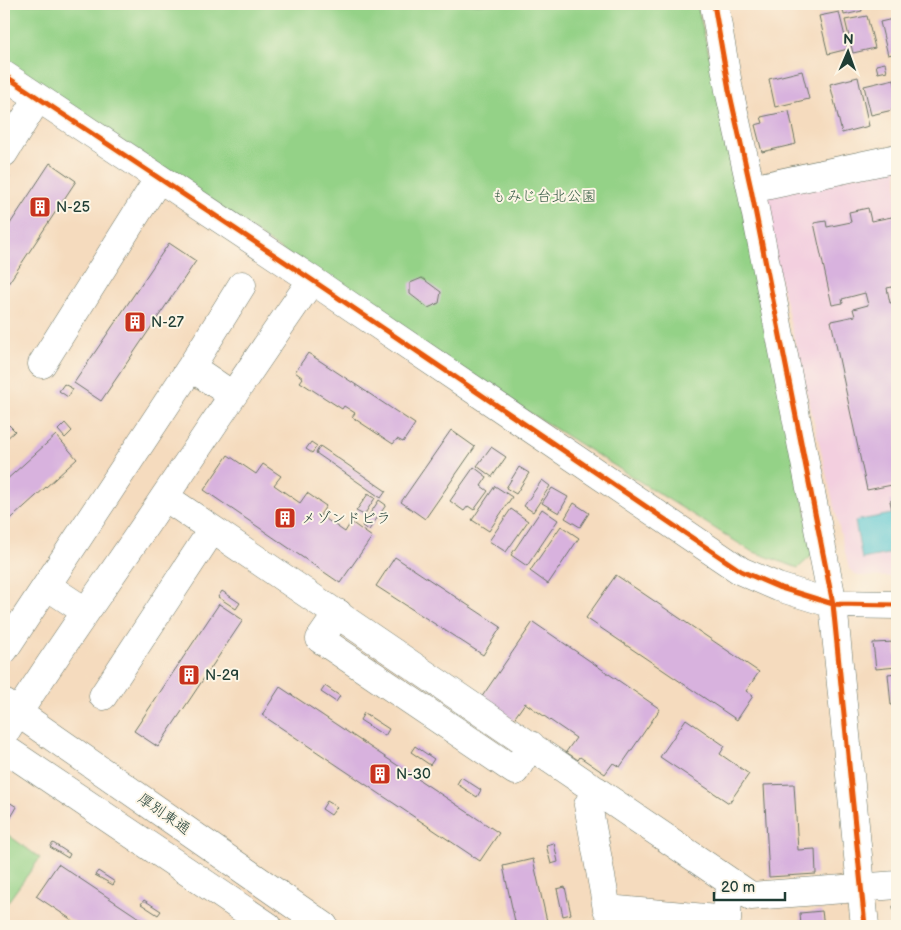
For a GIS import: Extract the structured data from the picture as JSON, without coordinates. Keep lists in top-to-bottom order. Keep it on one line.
{"streets":{"street":["厚別東通"]},"parks":["もみじ台北公園"],"places":{"building":["N-25","N-27","メゾンドビラ","N-29","N-30"]},"scale_bar":"20 m","north":"top"}
